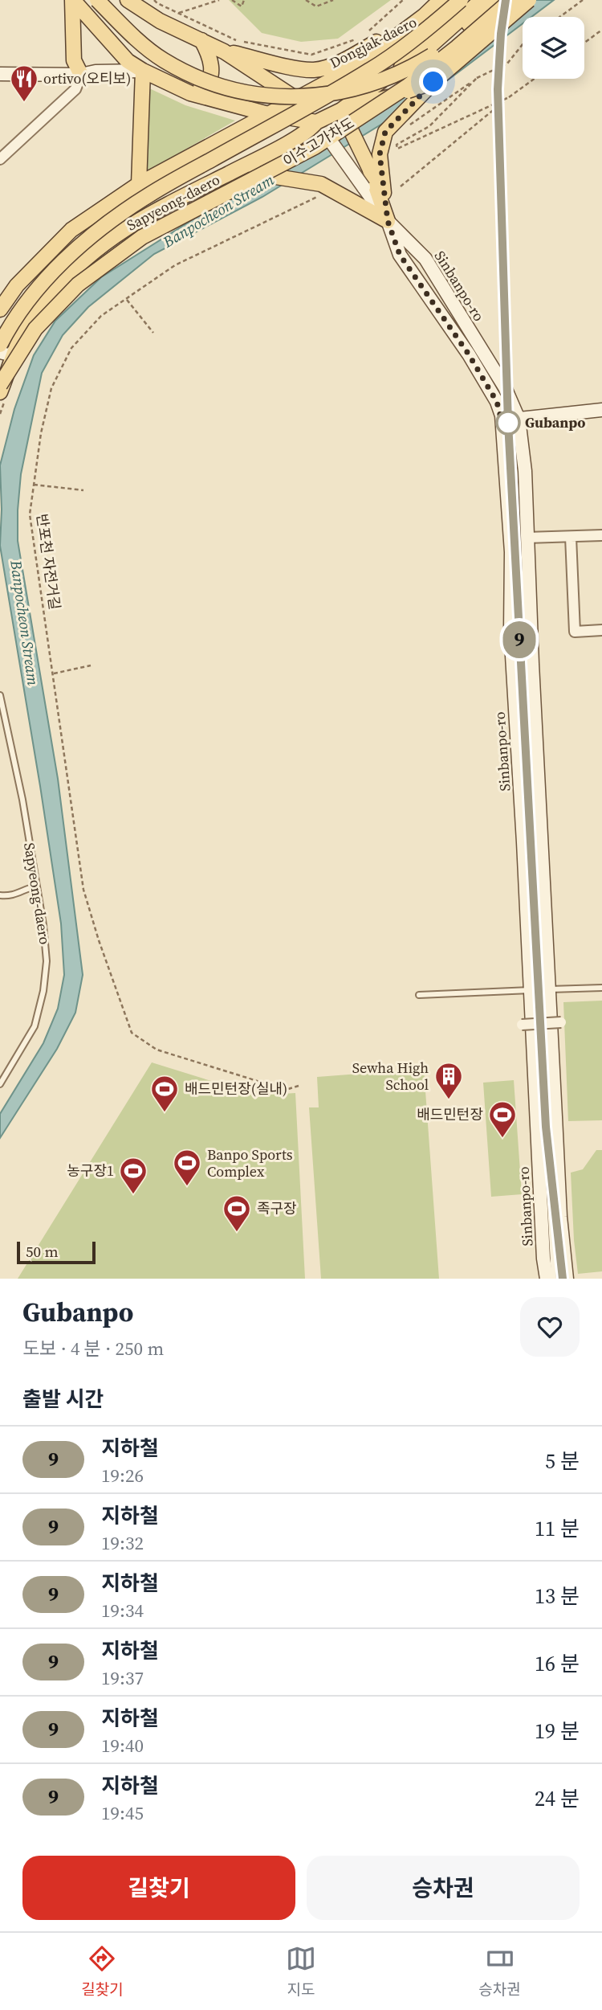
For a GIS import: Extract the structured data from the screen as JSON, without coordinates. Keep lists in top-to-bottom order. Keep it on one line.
{"streets":{"main road":["Dongjak-daero","이수고가차도","Sapyeong-daero","Sinbanpo-ro"],"path":["반포천 자전거길"]},"crossings":[["Dongjak-daero","Sapyeong-daero"],["Dongjak-daero","Sinbanpo-ro"],["Sapyeong-daero","Sinbanpo-ro"]],"water":["Banpocheon Stream"],"places":{"restaurant":["ortivo(오티보)"],"other":["Gubanpo"],"building":["Sewha High School"],"sports":["배드민턴장(실내)","배드민턴장","Banpo Sports Complex","농구장1","족구장"]},"lines":["metro line 9"],"scale_bar":"50 m","page":{"on_map":"9","scale":"50 m","heading":[["Gubanpo","도보 · 4 분 · 250 m"],"출발 시간"],"list":[{"mark":"9","name":"지하철","note":"19:26","value":"5 분"},{"mark":"9","name":"지하철","note":"19:32","value":"11 분"},{"mark":"9","name":"지하철","note":"19:34","value":"13 분"},{"mark":"9","name":"지하철","note":"19:37","value":"16 분"},{"mark":"9","name":"지하철","note":"19:40","value":"19 분"},{"mark":"9","name":"지하철","note":"19:45","value":"24 분"}],"buttons":["길찾기","승차권"],"tabs":["길찾기","지도","승차권"]}}
